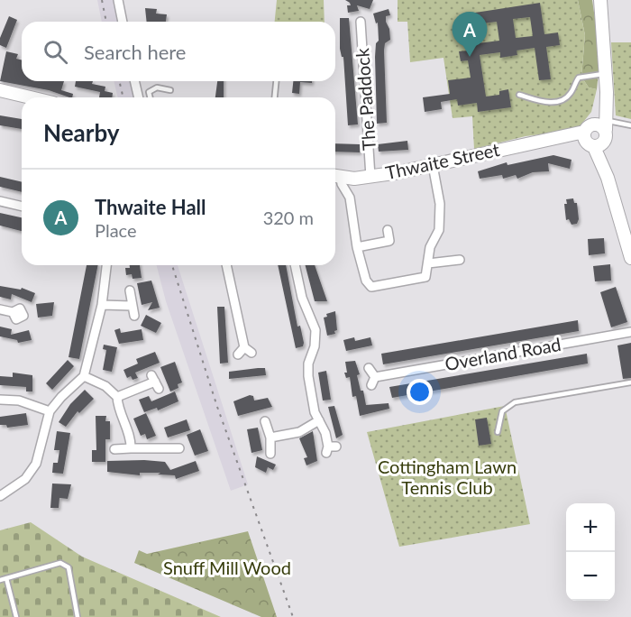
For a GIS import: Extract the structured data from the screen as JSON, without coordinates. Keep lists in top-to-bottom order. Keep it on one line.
{"streets":{"main road":["Thwaite Street"],"street":["The Paddock","Overland Road"]},"crossings":[["The Paddock","Thwaite Street"]],"parks":["Cottingham Lawn Tennis Club","Snuff Mill Wood"],"page":{"pins":"A","search":"Search here","heading":"Nearby","list":[{"mark":"A","name":"Thwaite Hall","note":"Place","value":"320 m"}],"map_buttons":["+","−"]}}
